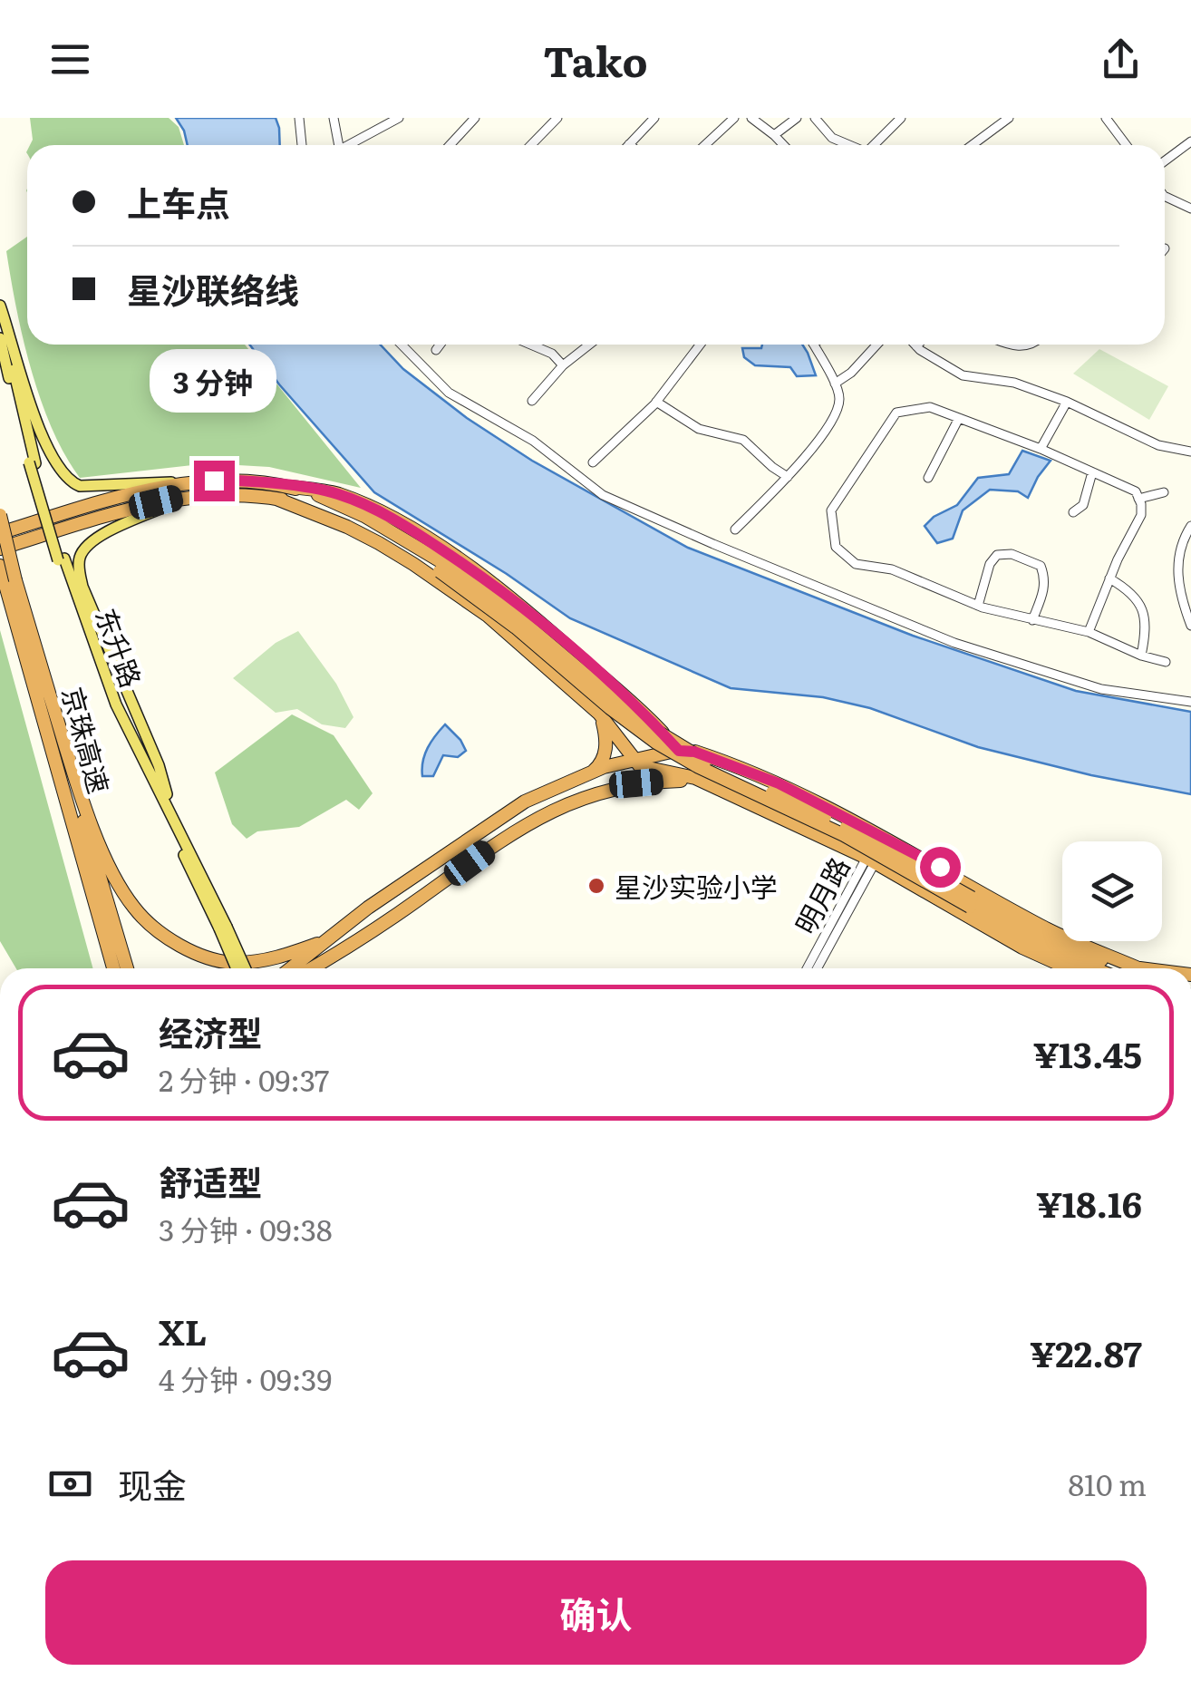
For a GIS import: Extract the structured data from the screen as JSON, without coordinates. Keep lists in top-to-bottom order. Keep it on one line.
{"streets":{"highway":["京珠高速"],"main road":["东升路"],"street":["明月路"]},"places":["星沙实验小学"],"page":{"header":"Tako","banner":["上车点","星沙联络线"],"bubble":"3 分钟","list":[{"name":"经济型","note":"2 分钟 · 09:37","value":"¥13.45"},{"name":"舒适型","note":"3 分钟 · 09:38","value":"¥18.16"},{"name":"XL","note":"4 分钟 · 09:39","value":"¥22.87"}],"pay":["现金","810 m"],"buttons":"确认"}}
